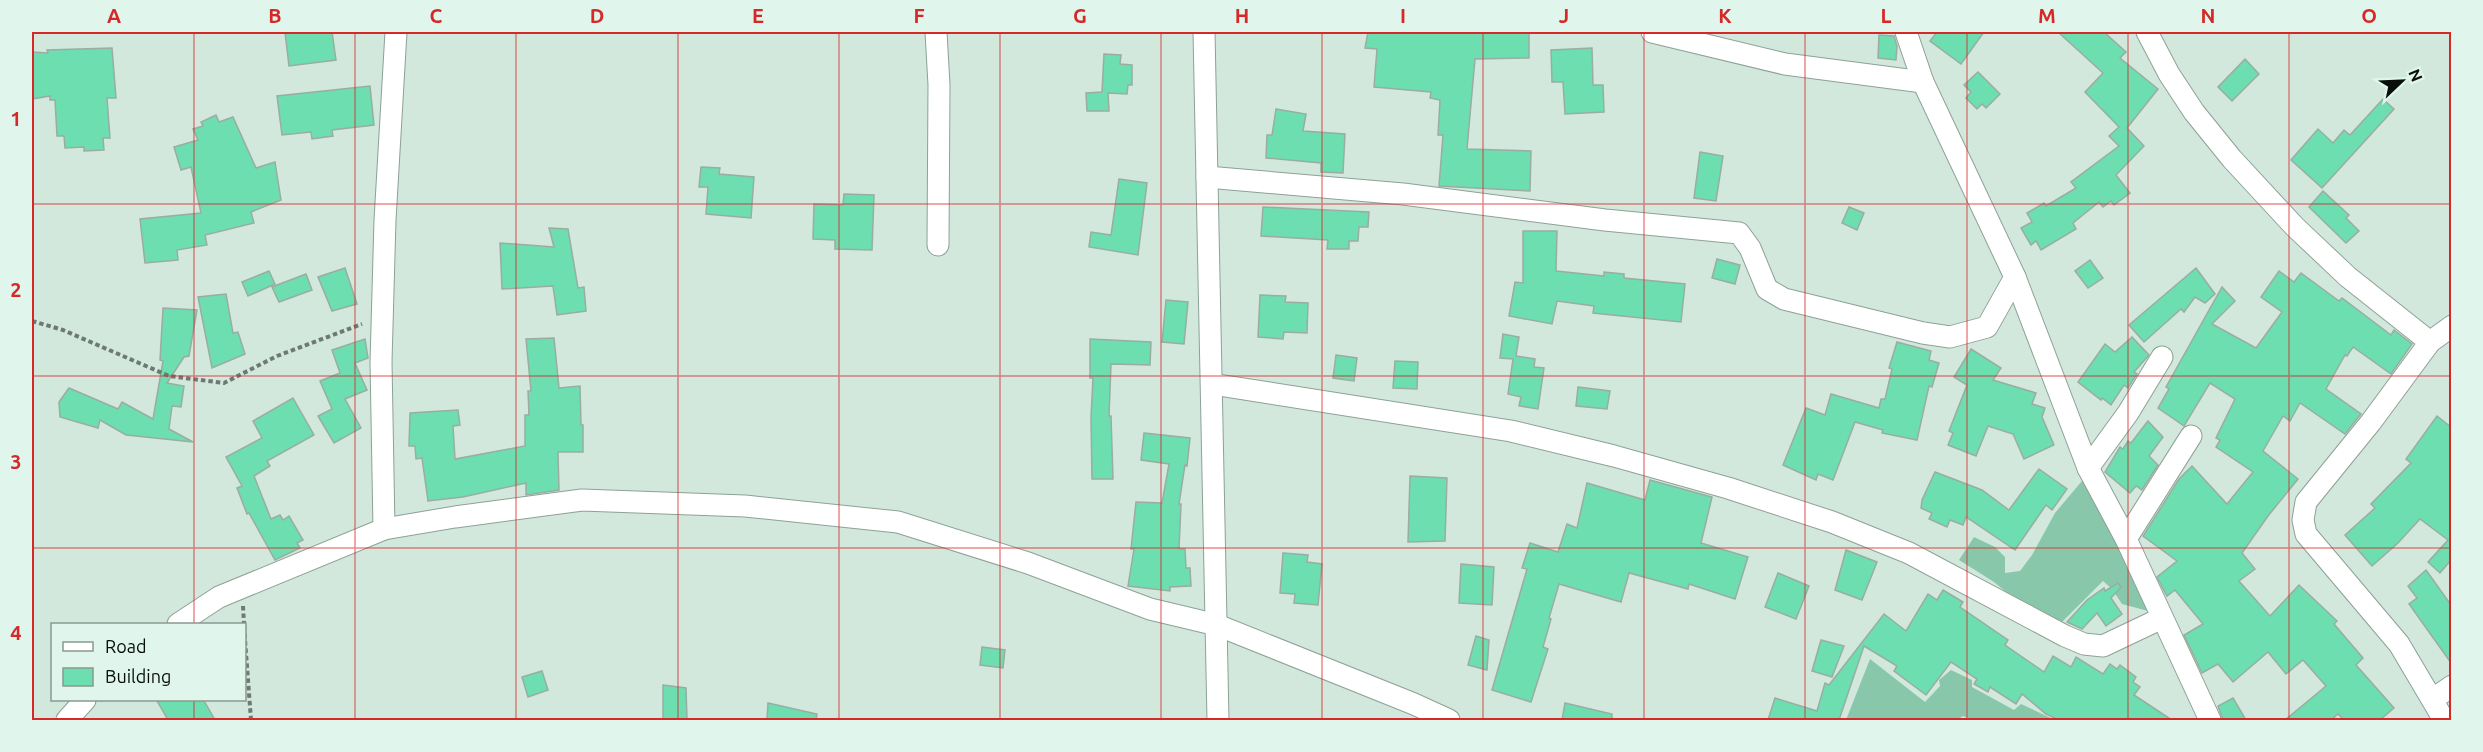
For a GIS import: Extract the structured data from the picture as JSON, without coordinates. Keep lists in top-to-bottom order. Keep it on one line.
{"legend":["Road","Building"],"north":"top right","grid":{"columns":["A","B","C","D","E","F","G","H","I","J","K","L","M","N","O"],"rows":["1","2","3","4"]}}
